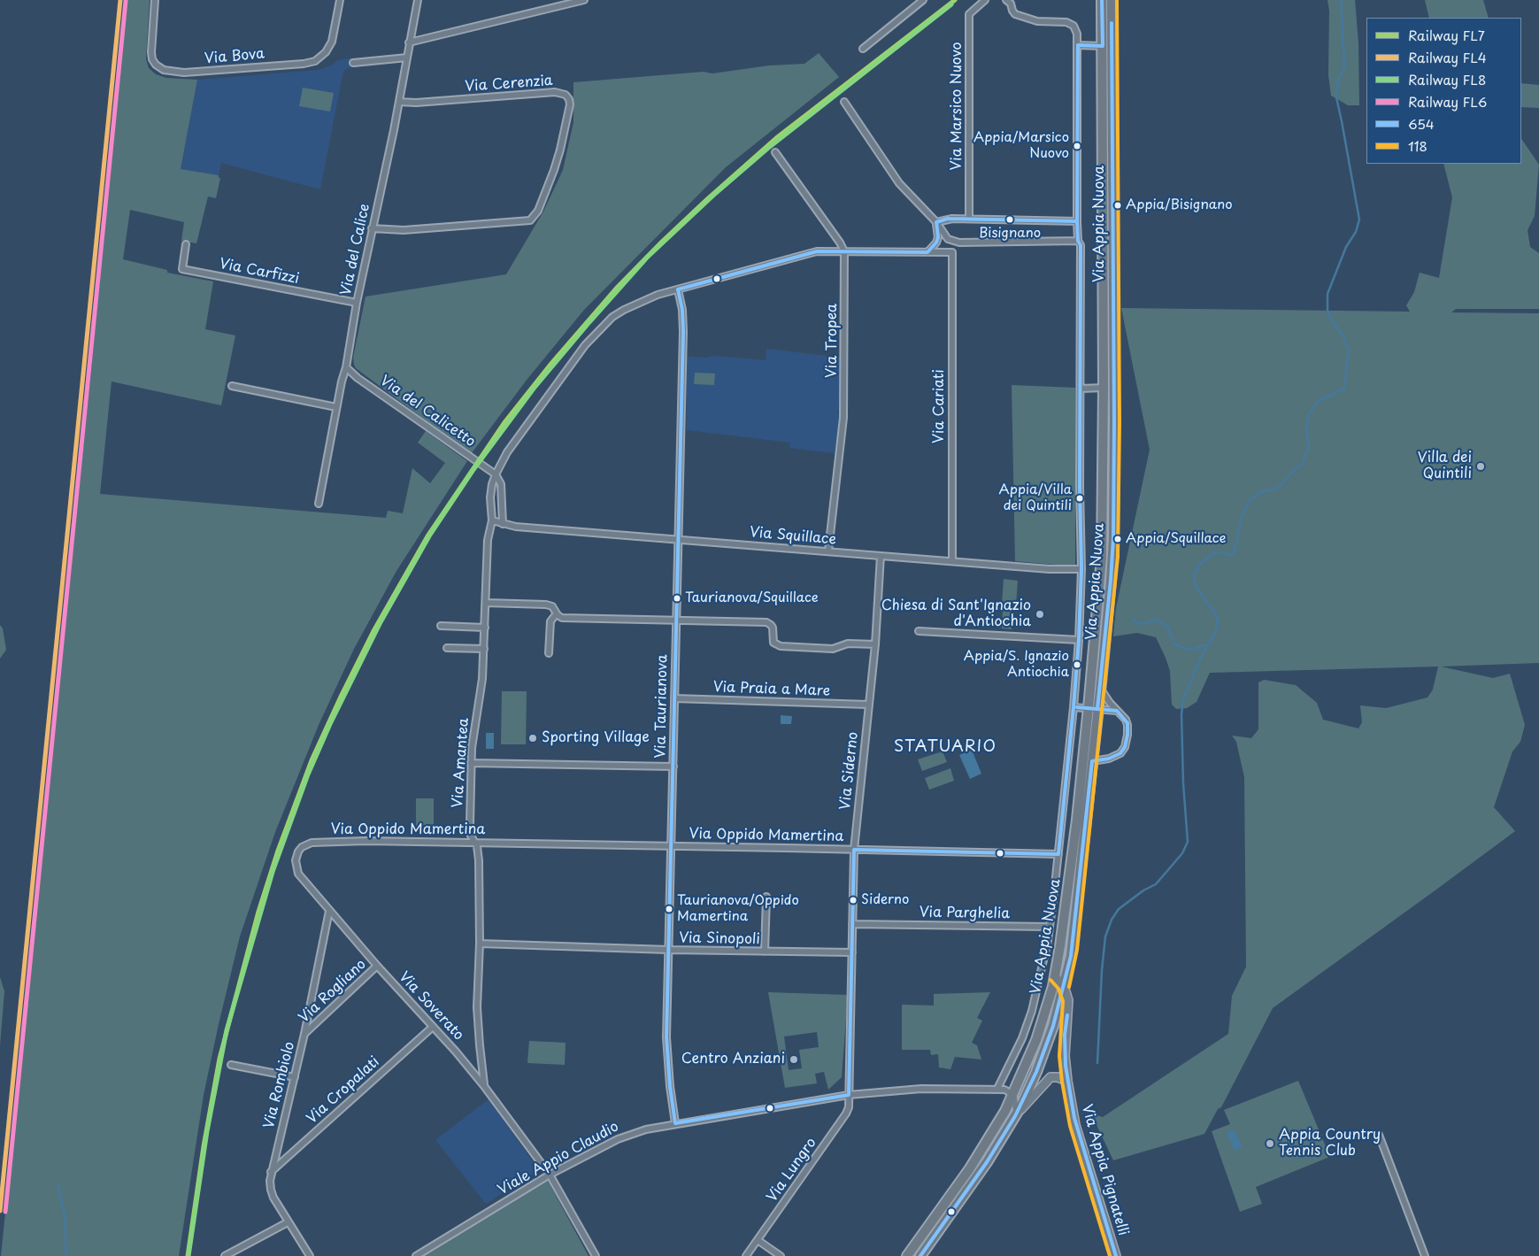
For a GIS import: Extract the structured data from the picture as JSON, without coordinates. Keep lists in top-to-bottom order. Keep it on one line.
{"streets":{"main road":["Via Appia Nuova","Via Appia Pignatelli"],"street":["Via Bova","Via Cerenzia","Via Marsico Nuovo","Via del Calice","Via Carfizzi","Via Tropea","Via Cariati","Via del Calicetto","Via Squillace","Via Praia a Mare","Via Taurianova","Via Amantea","Via Siderno","Via Oppido Mamertina","Via Parghelia","Via Sinopoli","Via Rogliano","Via Soverato","Via Rombiolo","Via Cropalati","Viale Appio Claudio","Via Lungro"]},"crossings":[["Via Cerenzia","Via del Calice"],["Via Appia Nuova","Via Squillace"],["Via Appia Nuova","Via Oppido Mamertina"],["Via Appia Nuova","Via Parghelia"],["Via Appia Nuova","Viale Appio Claudio"],["Via Appia Nuova","Via Appia Pignatelli"],["Via del Calice","Via Carfizzi"],["Via del Calice","Via del Calicetto"],["Via Tropea","Via Squillace"],["Via Tropea","Via Amantea"],["Via Cariati","Via Squillace"],["Via Cariati","Via Amantea"],["Via del Calicetto","Via Amantea"],["Via Squillace","Via Taurianova"],["Via Squillace","Via Amantea"],["Via Squillace","Via Siderno"],["Via Praia a Mare","Via Taurianova"],["Via Praia a Mare","Via Siderno"],["Via Taurianova","Via Amantea"],["Via Taurianova","Via Oppido Mamertina"],["Via Taurianova","Via Sinopoli"],["Via Taurianova","Viale Appio Claudio"],["Via Amantea","Via Oppido Mamertina"],["Via Amantea","Via Sinopoli"],["Via Amantea","Via Soverato"],["Via Siderno","Via Oppido Mamertina"],["Via Siderno","Via Parghelia"],["Via Siderno","Via Sinopoli"],["Via Siderno","Viale Appio Claudio"],["Via Siderno","Via Lungro"],["Via Oppido Mamertina","Via Soverato"],["Via Rogliano","Via Soverato"],["Via Rogliano","Via Rombiolo"],["Via Soverato","Via Rombiolo"],["Via Soverato","Via Cropalati"],["Via Soverato","Viale Appio Claudio"],["Via Rombiolo","Via Cropalati"],["Viale Appio Claudio","Via Lungro"]],"districts":["STATUARIO"],"places":["Appia/Marsico Nuovo","Appia/Bisignano","Bisignano","Villa dei Quintili","Appia/Villa dei Quintili","Appia/Squillace","Taurianova/Squillace","Chiesa di Sant'Ignazio d'Antiochia","Appia/S. Ignazio Antiochia","Sporting Village","Siderno","Taurianova/Oppido Mamertina","Centro Anziani","Appia Country Tennis Club"],"lines":["rail line FL7","rail line FL4","transit line 654","transit line 118","rail line FL6","rail line FL8"],"legend":["Railway FL7","Railway FL4","Railway FL8","Railway FL6","654","118"]}
